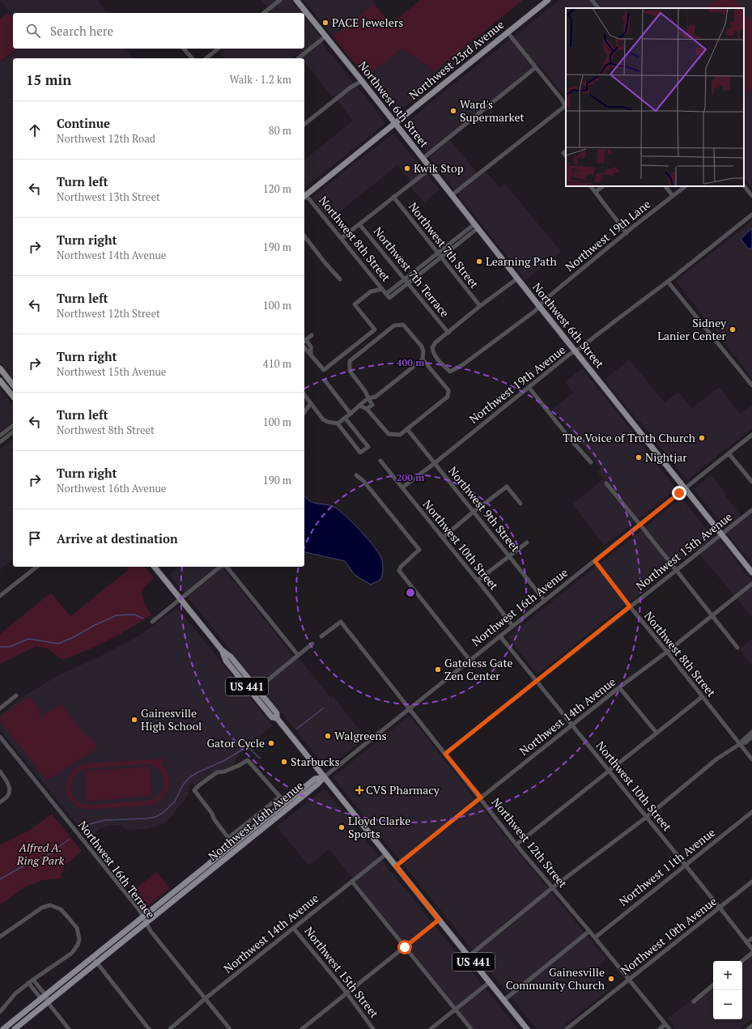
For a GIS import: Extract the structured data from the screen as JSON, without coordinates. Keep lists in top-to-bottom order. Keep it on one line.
{"streets":{"main road":["Northwest 23rd Avenue","Northwest 6th Street","Northwest 16th Avenue","US 441"],"street":["Northwest 19th Lane","Northwest 8th Street","Northwest 7th Street","Northwest 7th Terrace","Northwest 19th Avenue","Northwest 9th Street","Northwest 10th Street","Northwest 15th Avenue","Northwest 14th Avenue","Northwest 12th Street","Northwest 11th Avenue","Northwest 16th Terrace","Northwest 10th Avenue","Northwest 15th Street"]},"crossings":[["Northwest 23rd Avenue","Northwest 6th Street"],["Northwest 6th Street","Northwest 19th Lane"],["Northwest 6th Street","Northwest 19th Avenue"],["Northwest 6th Street","Northwest 15th Avenue"],["Northwest 6th Street","Northwest 16th Avenue"],["Northwest 19th Lane","Northwest 7th Terrace"],["Northwest 8th Street","Northwest 7th Terrace"],["Northwest 8th Street","Northwest 15th Avenue"],["Northwest 8th Street","Northwest 16th Avenue"],["Northwest 8th Street","Northwest 14th Avenue"],["Northwest 19th Avenue","Northwest 9th Street"],["Northwest 19th Avenue","Northwest 10th Street"],["Northwest 9th Street","Northwest 16th Avenue"],["Northwest 10th Street","Northwest 15th Avenue"],["Northwest 10th Street","Northwest 16th Avenue"],["Northwest 10th Street","Northwest 14th Avenue"],["Northwest 10th Street","Northwest 11th Avenue"],["Northwest 10th Street","Northwest 10th Avenue"],["Northwest 15th Avenue","Northwest 12th Street"],["Northwest 16th Avenue","US 441"],["Northwest 16th Avenue","Northwest 12th Street"],["Northwest 16th Avenue","Northwest 16th Terrace"],["US 441","Northwest 14th Avenue"],["Northwest 14th Avenue","Northwest 12th Street"],["Northwest 14th Avenue","Northwest 16th Terrace"],["Northwest 14th Avenue","Northwest 15th Street"],["Northwest 12th Street","Northwest 11th Avenue"],["Northwest 12th Street","Northwest 10th Avenue"]],"parks":["Alfred A. Ring Park"],"places":{"other":["PACE Jewelers","Ward's Supermarket","Kwik Stop","Learning Path","Sidney Lanier Center","The Voice of Truth Church","Nightjar","Gateless Gate Zen Center","Gainesville High School","Walgreens","Gator Cycle","Starbucks","Lloyd Clarke Sports","Gainesville Community Church"],"health":["CVS Pharmacy"]},"page":{"search":"Search here","heading":["15 min","Walk · 1.2 km"],"list":[["Continue","Northwest 12th Road","80 m"],["Turn left","Northwest 13th Street","120 m"],["Turn right","Northwest 14th Avenue","190 m"],["Turn left","Northwest 12th Street","100 m"],["Turn right","Northwest 15th Avenue","410 m"],["Turn left","Northwest 8th Street","100 m"],["Turn right","Northwest 16th Avenue","190 m"],"Arrive at destination"],"map_buttons":["+","−"]},"rings":["400 m","200 m"]}
